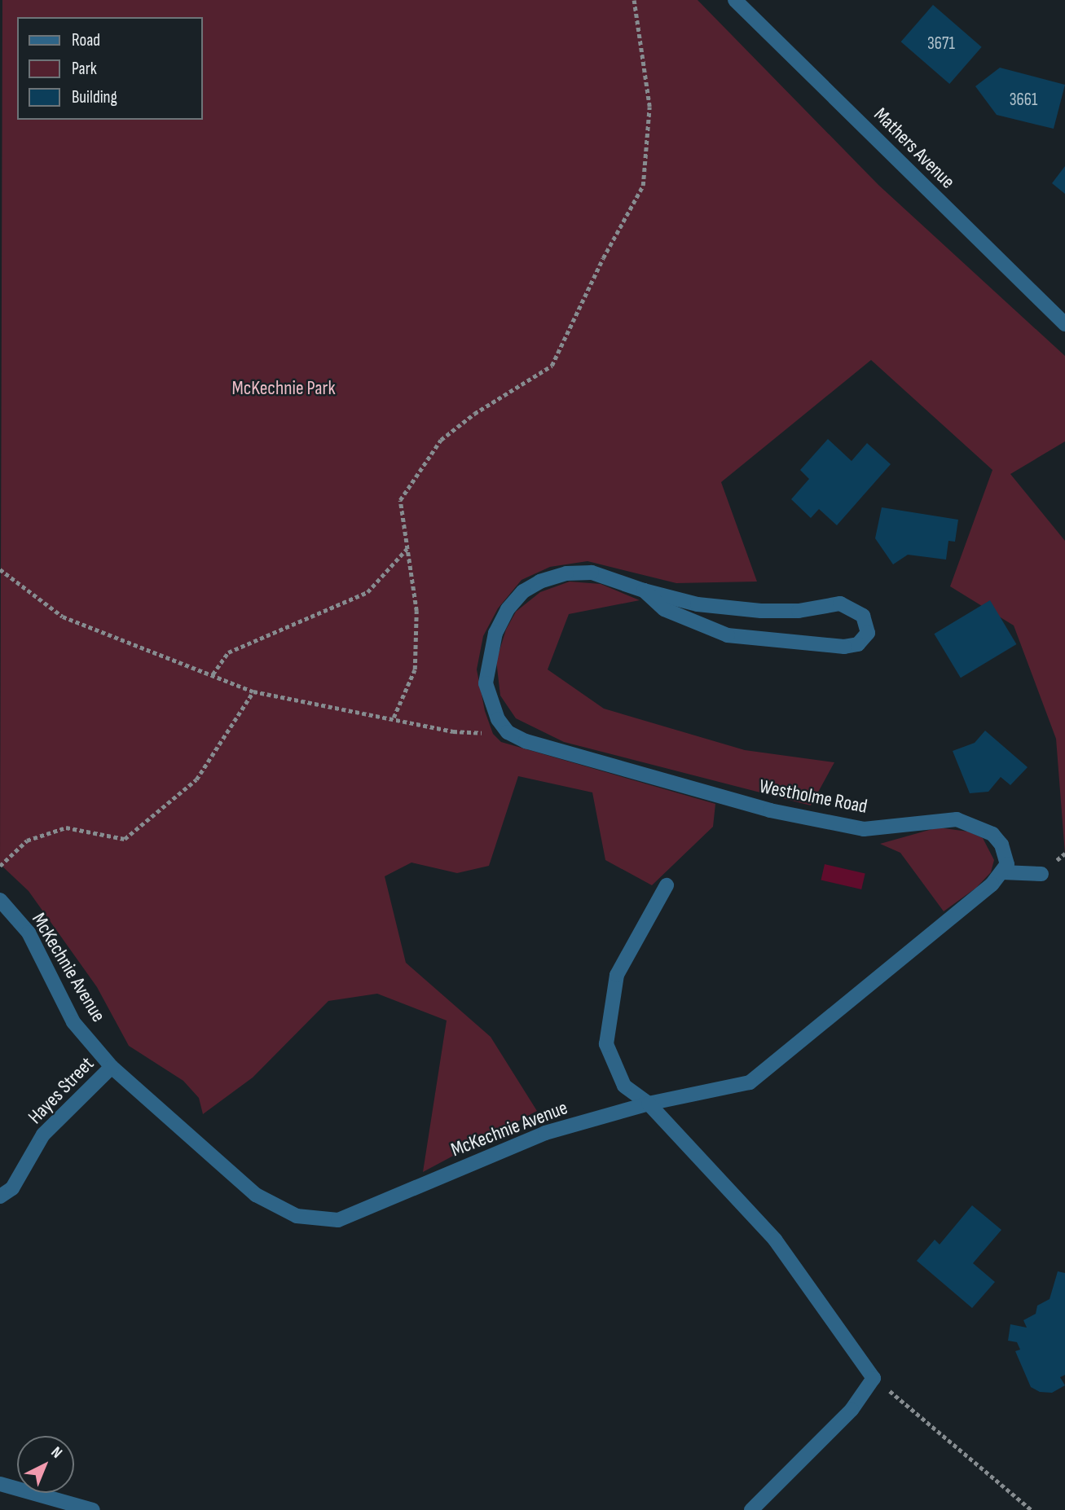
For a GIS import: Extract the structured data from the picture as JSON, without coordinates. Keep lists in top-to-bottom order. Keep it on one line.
{"streets":{"street":["Mathers Avenue","Westholme Road","McKechnie Avenue","Hayes Street"]},"crossings":[["McKechnie Avenue","Hayes Street"]],"parks":["McKechnie Park"],"house_numbers":["3671","3661"],"legend":["Road","Park","Building"],"north":"top right"}
